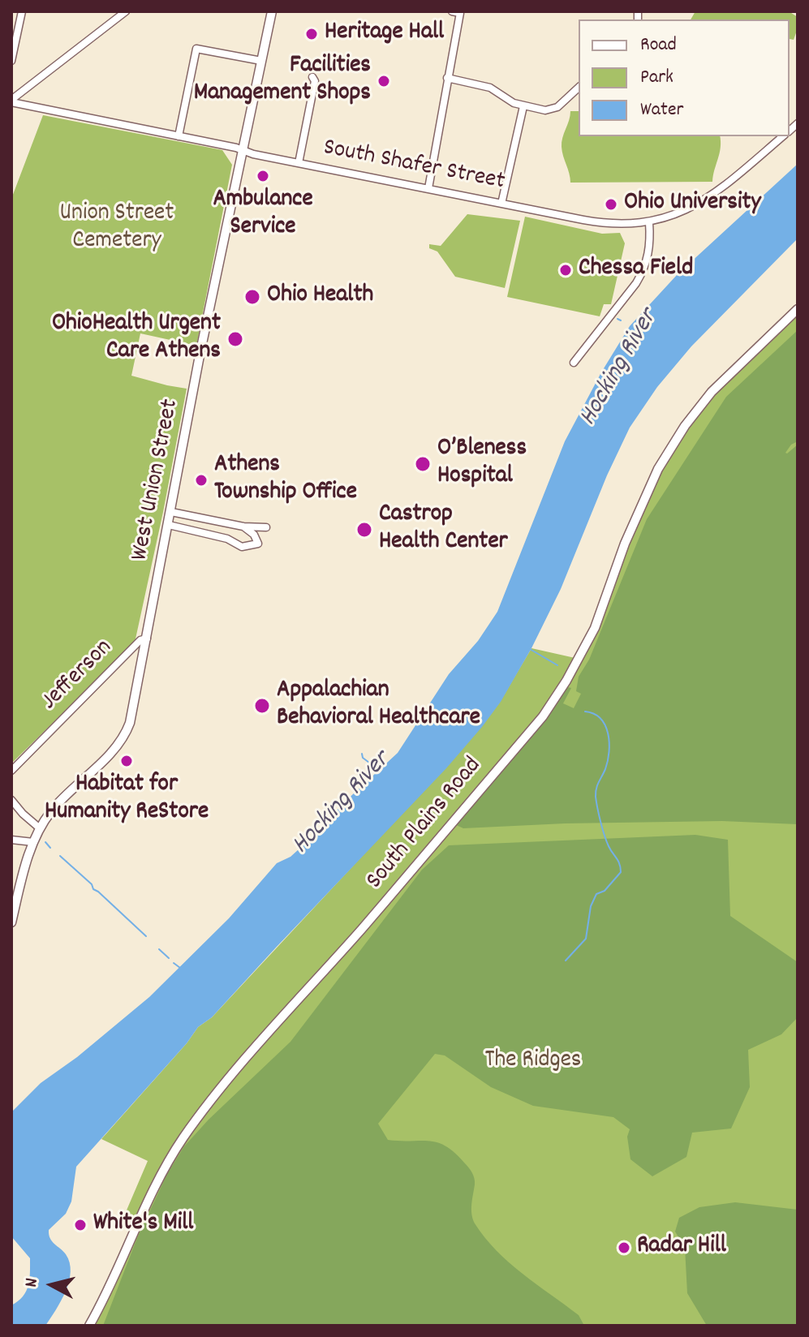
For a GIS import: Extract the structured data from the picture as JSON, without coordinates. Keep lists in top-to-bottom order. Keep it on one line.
{"streets":{"main road":["West Union Street","South Plains Road"],"street":["South Shafer Street","Jefferson"]},"crossings":[["South Shafer Street","West Union Street"],["West Union Street","Jefferson"]],"water":["Hocking River"],"parks":["Union Street Cemetery","The Ridges"],"places":["Heritage Hall","Facilities Management Shops","Ambulance Service","Ohio University","Chessa Field","Ohio Health","OhioHealth Urgent Care Athens","O’Bleness Hospital","Athens Township Office","Castrop Health Center","Appalachian Behavioral Healthcare","Habitat for Humanity ReStore","White's Mill","Radar Hill"],"legend":["Road","Park","Water"],"north":"left"}
